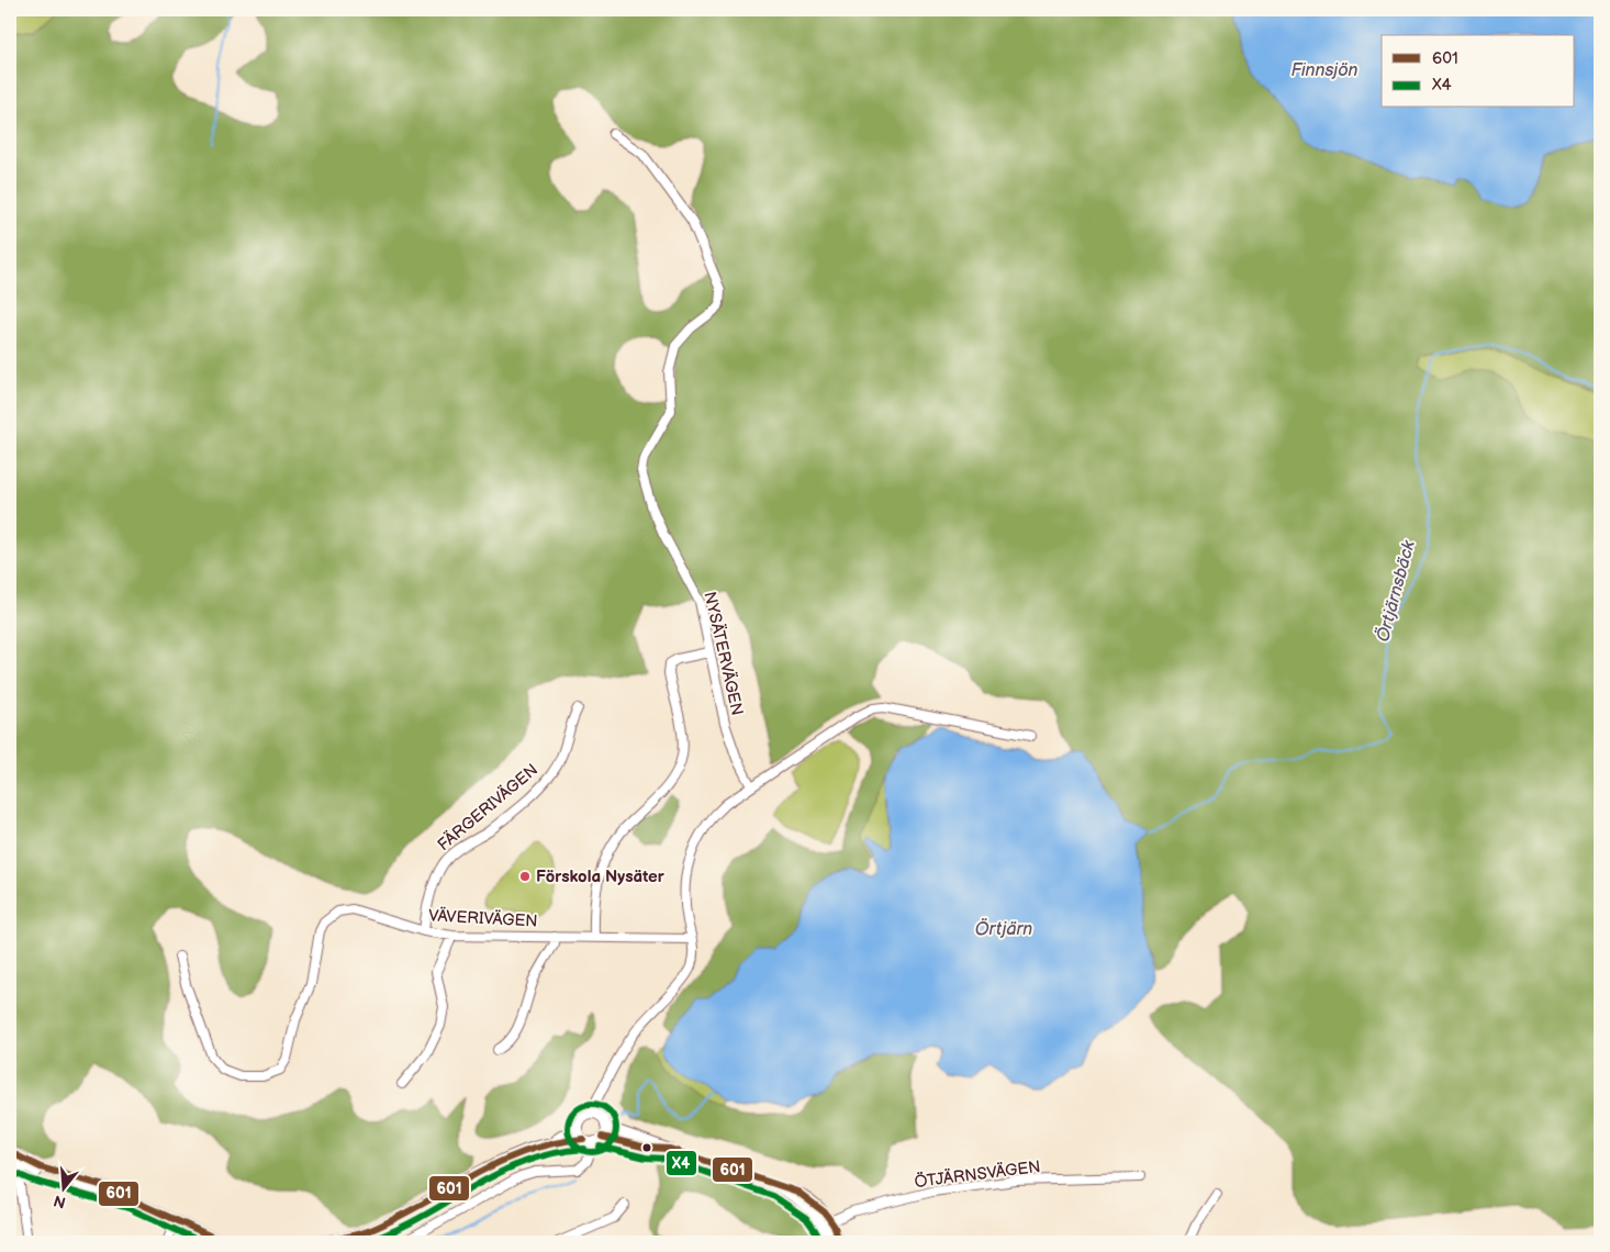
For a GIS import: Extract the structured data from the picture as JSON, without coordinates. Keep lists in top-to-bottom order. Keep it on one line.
{"streets":{"street":["NYSÄTERVÄGEN","FÄRGERIVÄGEN","VÄVERIVÄGEN","ÖTJÄRNSVÄGEN"]},"crossings":[["FÄRGERIVÄGEN","VÄVERIVÄGEN"]],"water":["Finnsjön","Örtjärnsbäck","Örtjärn"],"places":["Förskola Nysäter"],"lines":["transit line X4","transit line 601"],"legend":["601","X4"],"north":"bottom"}
